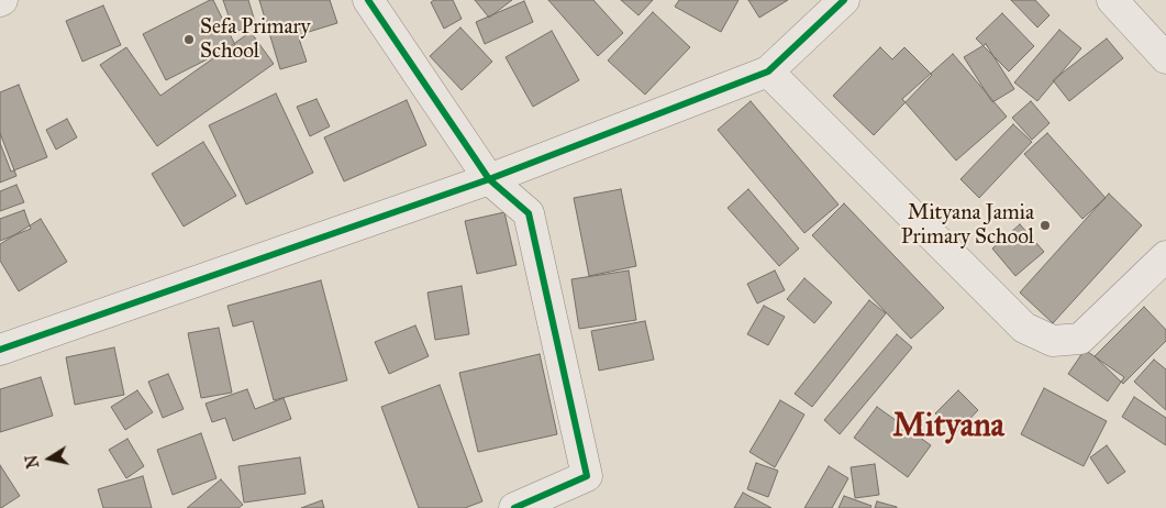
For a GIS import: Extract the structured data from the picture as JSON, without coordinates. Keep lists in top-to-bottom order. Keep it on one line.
{"districts":["Mityana"],"places":["Sefa Primary School","Mityana Jamia Primary School"],"north":"left"}
